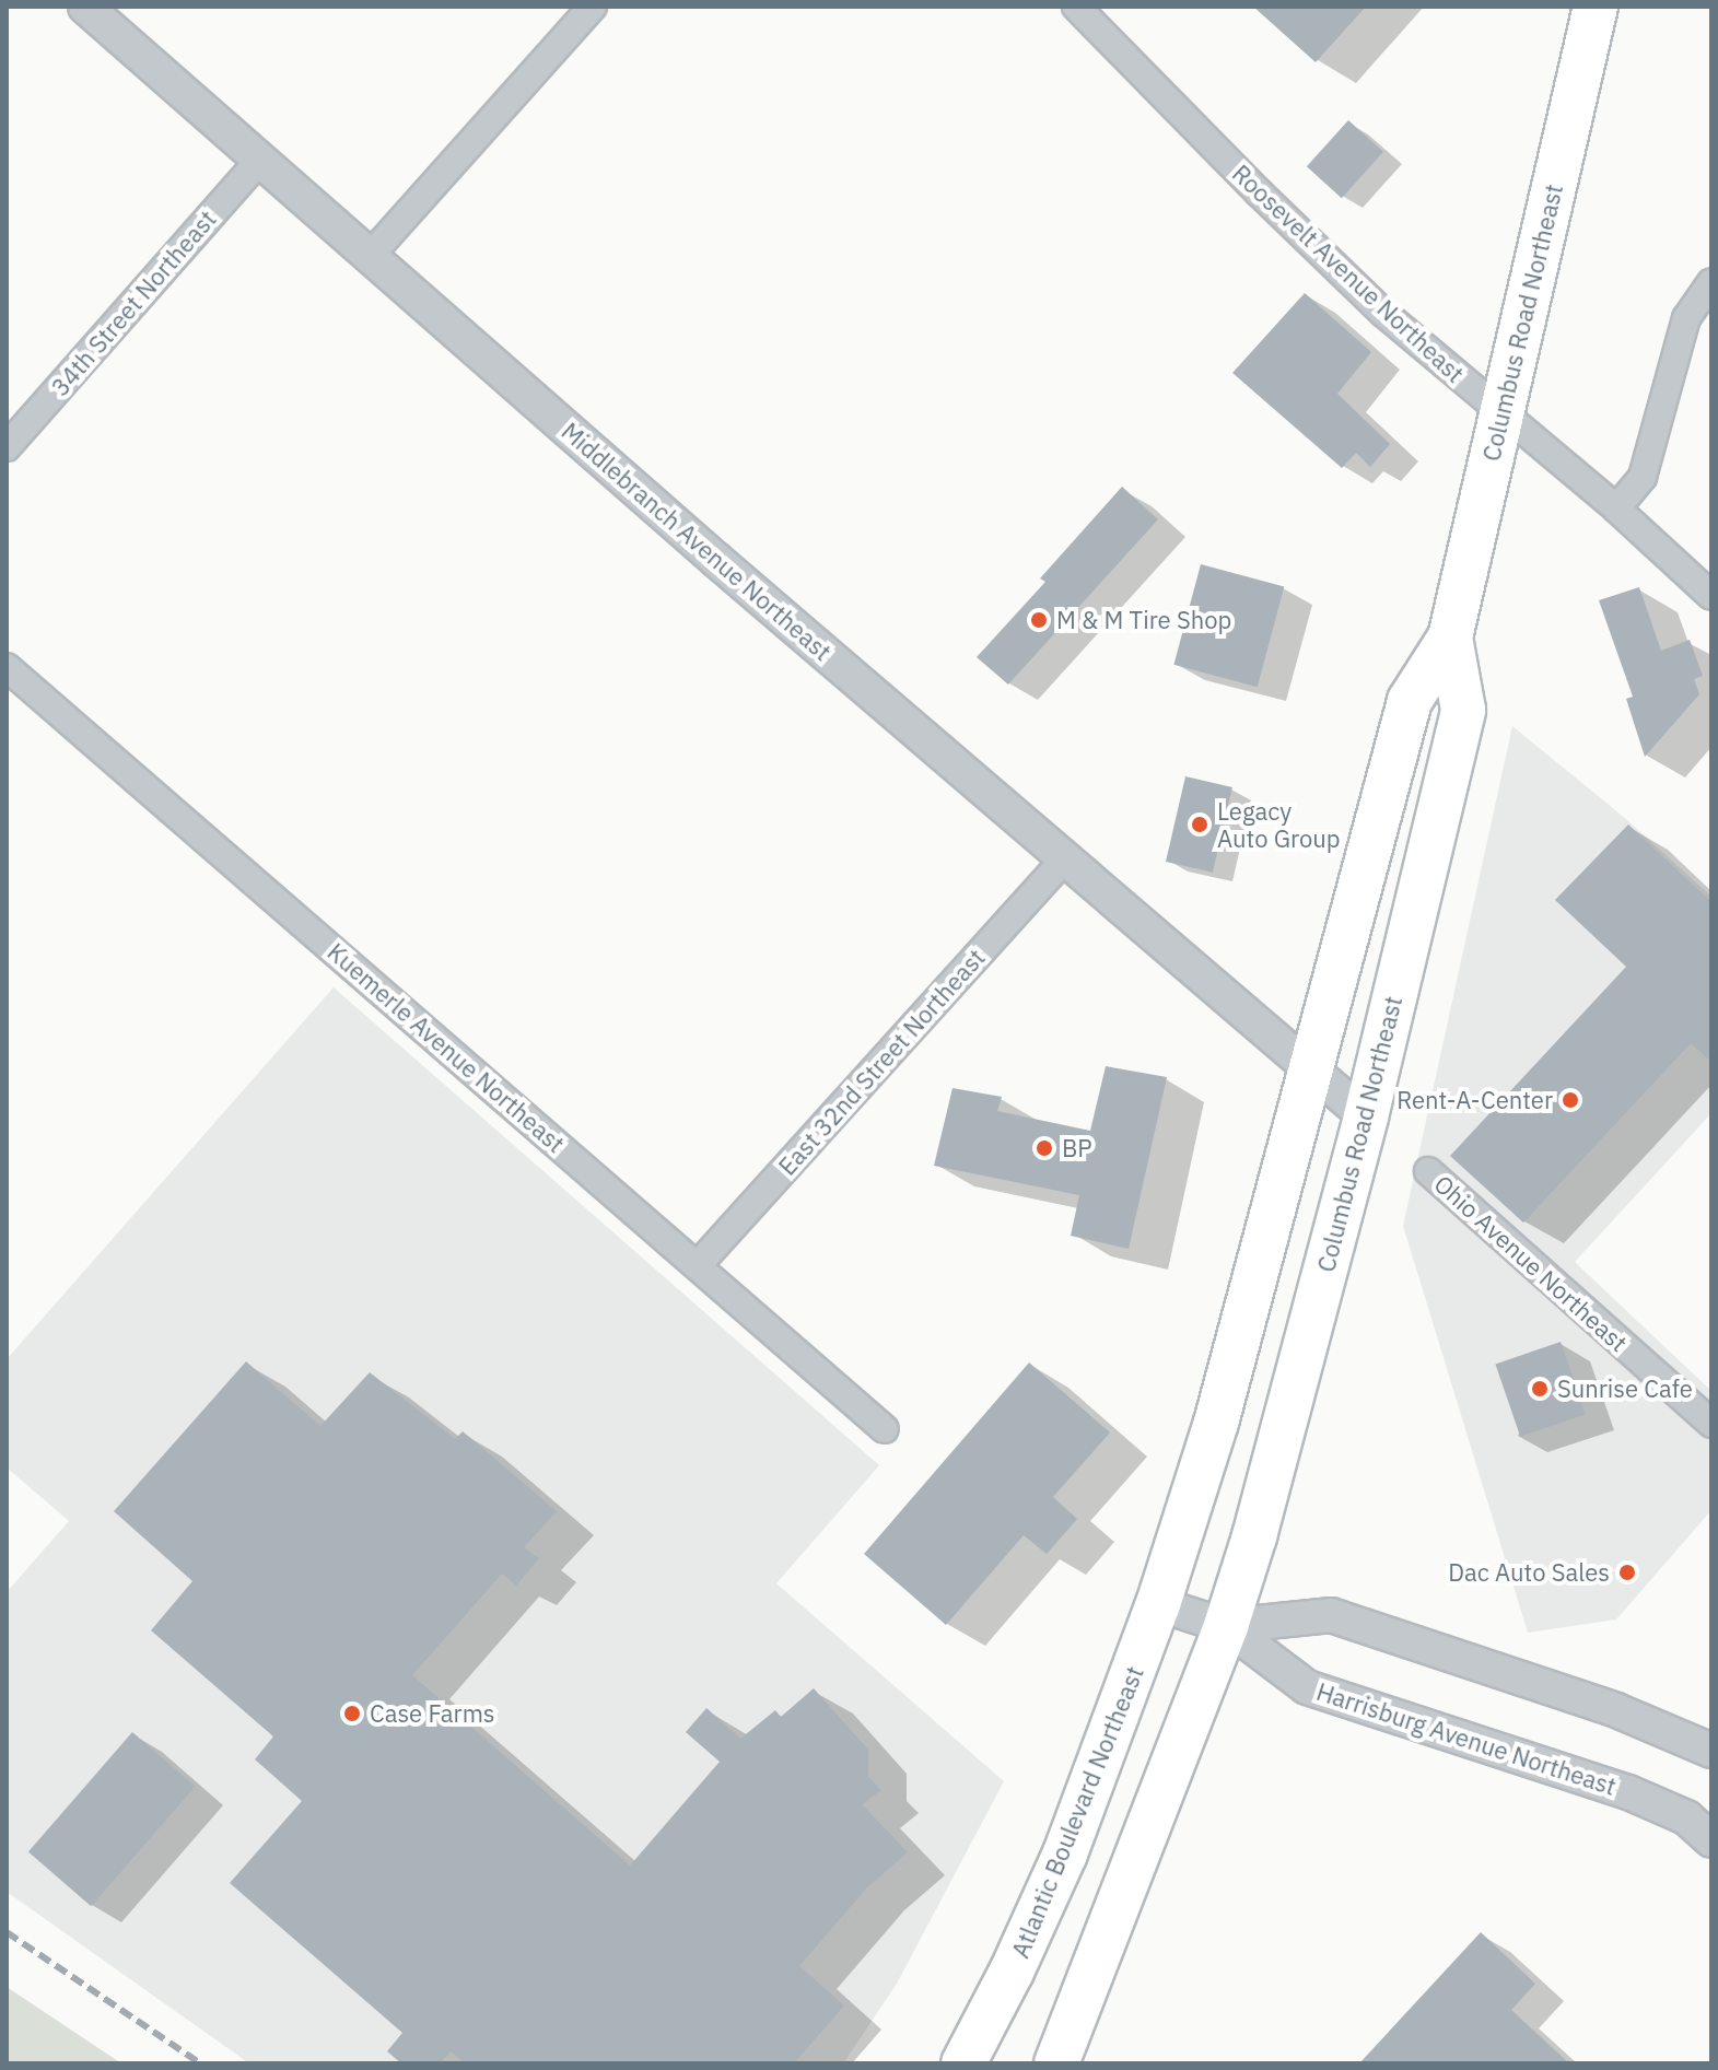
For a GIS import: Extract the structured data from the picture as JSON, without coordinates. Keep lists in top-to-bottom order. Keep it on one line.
{"streets":{"highway":["Columbus Road Northeast","Atlantic Boulevard Northeast"],"street":["Roosevelt Avenue Northeast","34th Street Northeast","Middlebranch Avenue Northeast","Kuemerle Avenue Northeast","East 32nd Street Northeast","Ohio Avenue Northeast","Harrisburg Avenue Northeast"]},"crossings":[["Roosevelt Avenue Northeast","Columbus Road Northeast"],["34th Street Northeast","Middlebranch Avenue Northeast"],["Columbus Road Northeast","Middlebranch Avenue Northeast"],["Columbus Road Northeast","Harrisburg Avenue Northeast"],["Columbus Road Northeast","Atlantic Boulevard Northeast"],["Middlebranch Avenue Northeast","East 32nd Street Northeast"],["Kuemerle Avenue Northeast","East 32nd Street Northeast"],["Harrisburg Avenue Northeast","Atlantic Boulevard Northeast"]],"places":["M & M Tire Shop","Legacy Auto Group","Rent-A-Center","BP","Sunrise Cafe","Dac Auto Sales","Case Farms"]}
